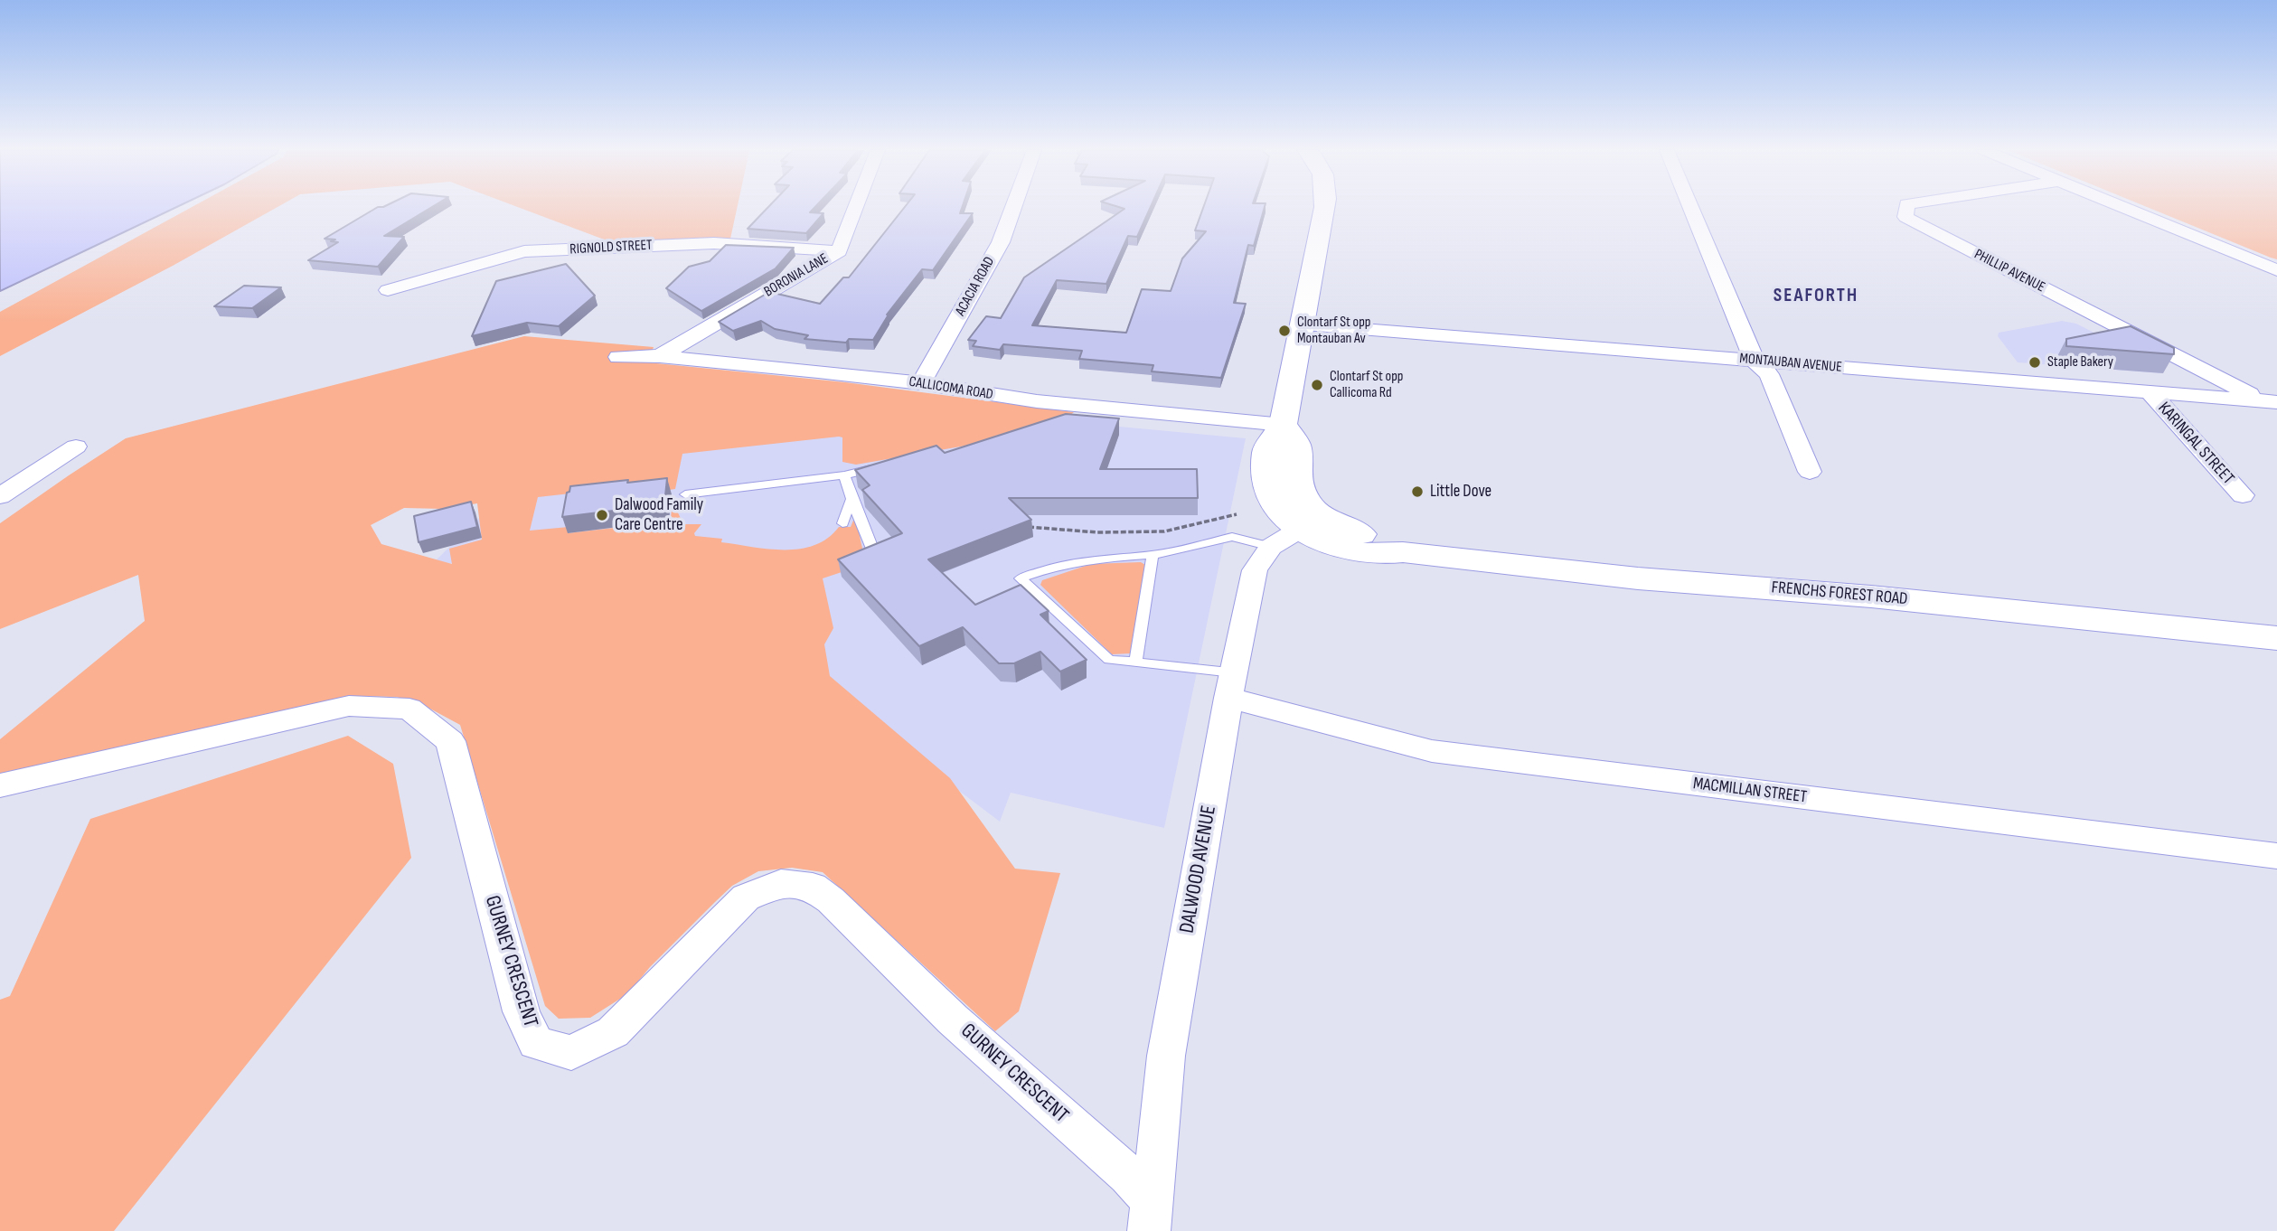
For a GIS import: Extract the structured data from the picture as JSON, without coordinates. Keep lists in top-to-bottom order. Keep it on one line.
{"streets":{"main road":["FRENCHS FOREST ROAD"],"street":["RIGNOLD STREET","PHILLIP AVENUE","BORONIA LANE","ACACIA ROAD","MONTAUBAN AVENUE","CALLICOMA ROAD","KARINGAL STREET","MACMILLAN STREET","DALWOOD AVENUE","GURNEY CRESCENT"]},"crossings":[["RIGNOLD STREET","BORONIA LANE"],["PHILLIP AVENUE","MONTAUBAN AVENUE"],["BORONIA LANE","CALLICOMA ROAD"],["ACACIA ROAD","CALLICOMA ROAD"],["MONTAUBAN AVENUE","KARINGAL STREET"],["FRENCHS FOREST ROAD","DALWOOD AVENUE"],["MACMILLAN STREET","DALWOOD AVENUE"],["DALWOOD AVENUE","GURNEY CRESCENT"]],"districts":["SEAFORTH"],"places":["Clontarf St opp Montauban Av","Staple Bakery","Clontarf St opp Callicoma Rd","Little Dove","Dalwood Family Care Centre"]}
